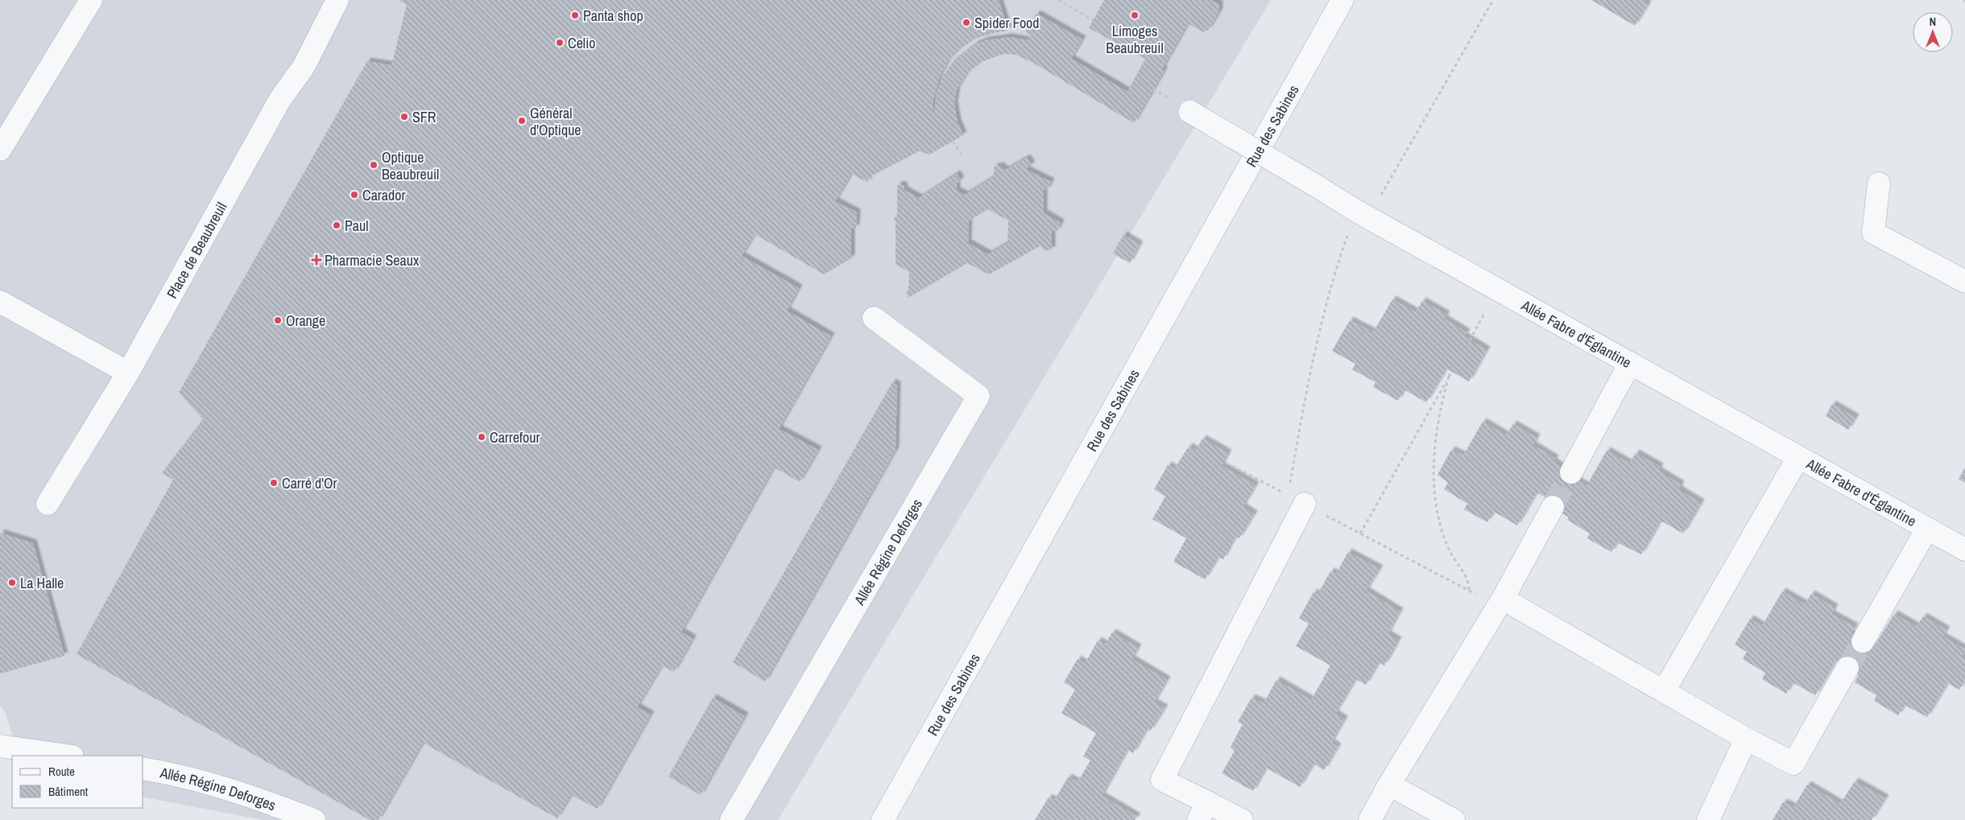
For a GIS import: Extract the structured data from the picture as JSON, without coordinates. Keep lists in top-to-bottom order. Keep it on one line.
{"streets":{"street":["Rue des Sabines","Place de Beaubreuil","Allée Fabre d'Églantine","Allée Régine Deforges"]},"places":{"other":["Panta shop","Limoges Beaubreuil","Spider Food","Celio","SFR","Général d'Optique","Optique Beaubreuil","Carador","Paul","Orange","Carrefour","Carré d'Or","La Halle"],"health":["Pharmacie Seaux"]},"legend":["Route","Bâtiment"],"north":"top"}
